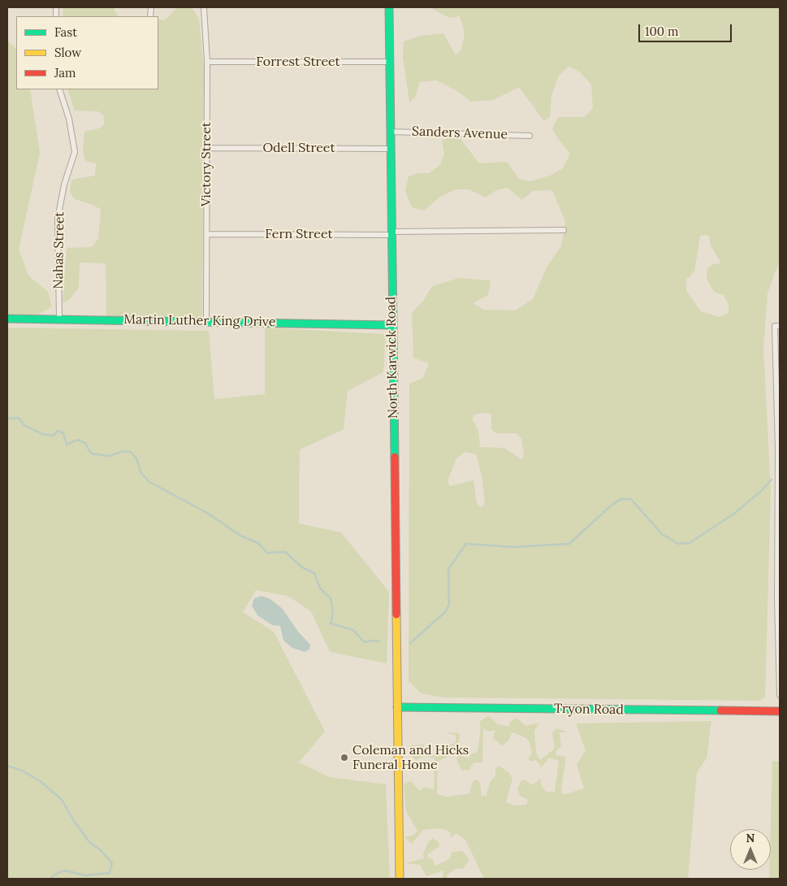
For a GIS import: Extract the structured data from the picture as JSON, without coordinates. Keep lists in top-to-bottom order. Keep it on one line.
{"streets":{"street":["Forrest Street","Sanders Avenue","Odell Street","Victory Street","Fern Street","Nahas Street","Martin Luther King Drive","North Karwick Road","Tryon Road"]},"crossings":[["Forrest Street","Victory Street"],["Forrest Street","North Karwick Road"],["Sanders Avenue","North Karwick Road"],["Odell Street","Victory Street"],["Odell Street","North Karwick Road"],["Victory Street","Fern Street"],["Victory Street","Martin Luther King Drive"],["Fern Street","North Karwick Road"],["Nahas Street","Martin Luther King Drive"],["Martin Luther King Drive","North Karwick Road"],["North Karwick Road","Tryon Road"]],"places":["Coleman and Hicks Funeral Home"],"legend":["Fast","Slow","Jam"],"scale_bar":"100 m","north":"top"}
